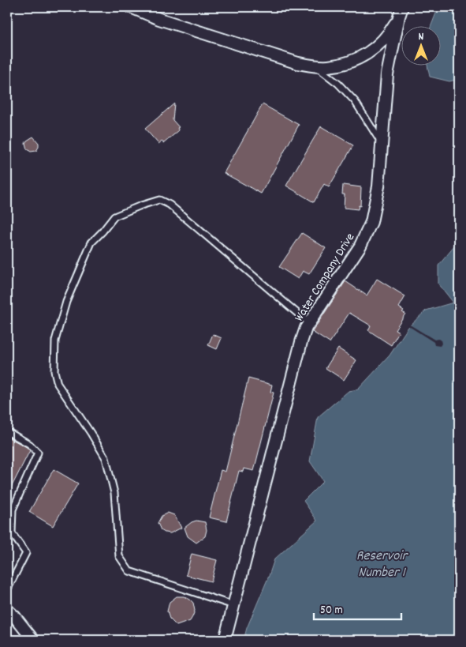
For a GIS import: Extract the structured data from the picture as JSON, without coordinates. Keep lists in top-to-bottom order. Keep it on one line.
{"streets":{"street":["Water Company Drive"]},"water":["Reservoir Number 1"],"scale_bar":"50 m","north":"top"}
